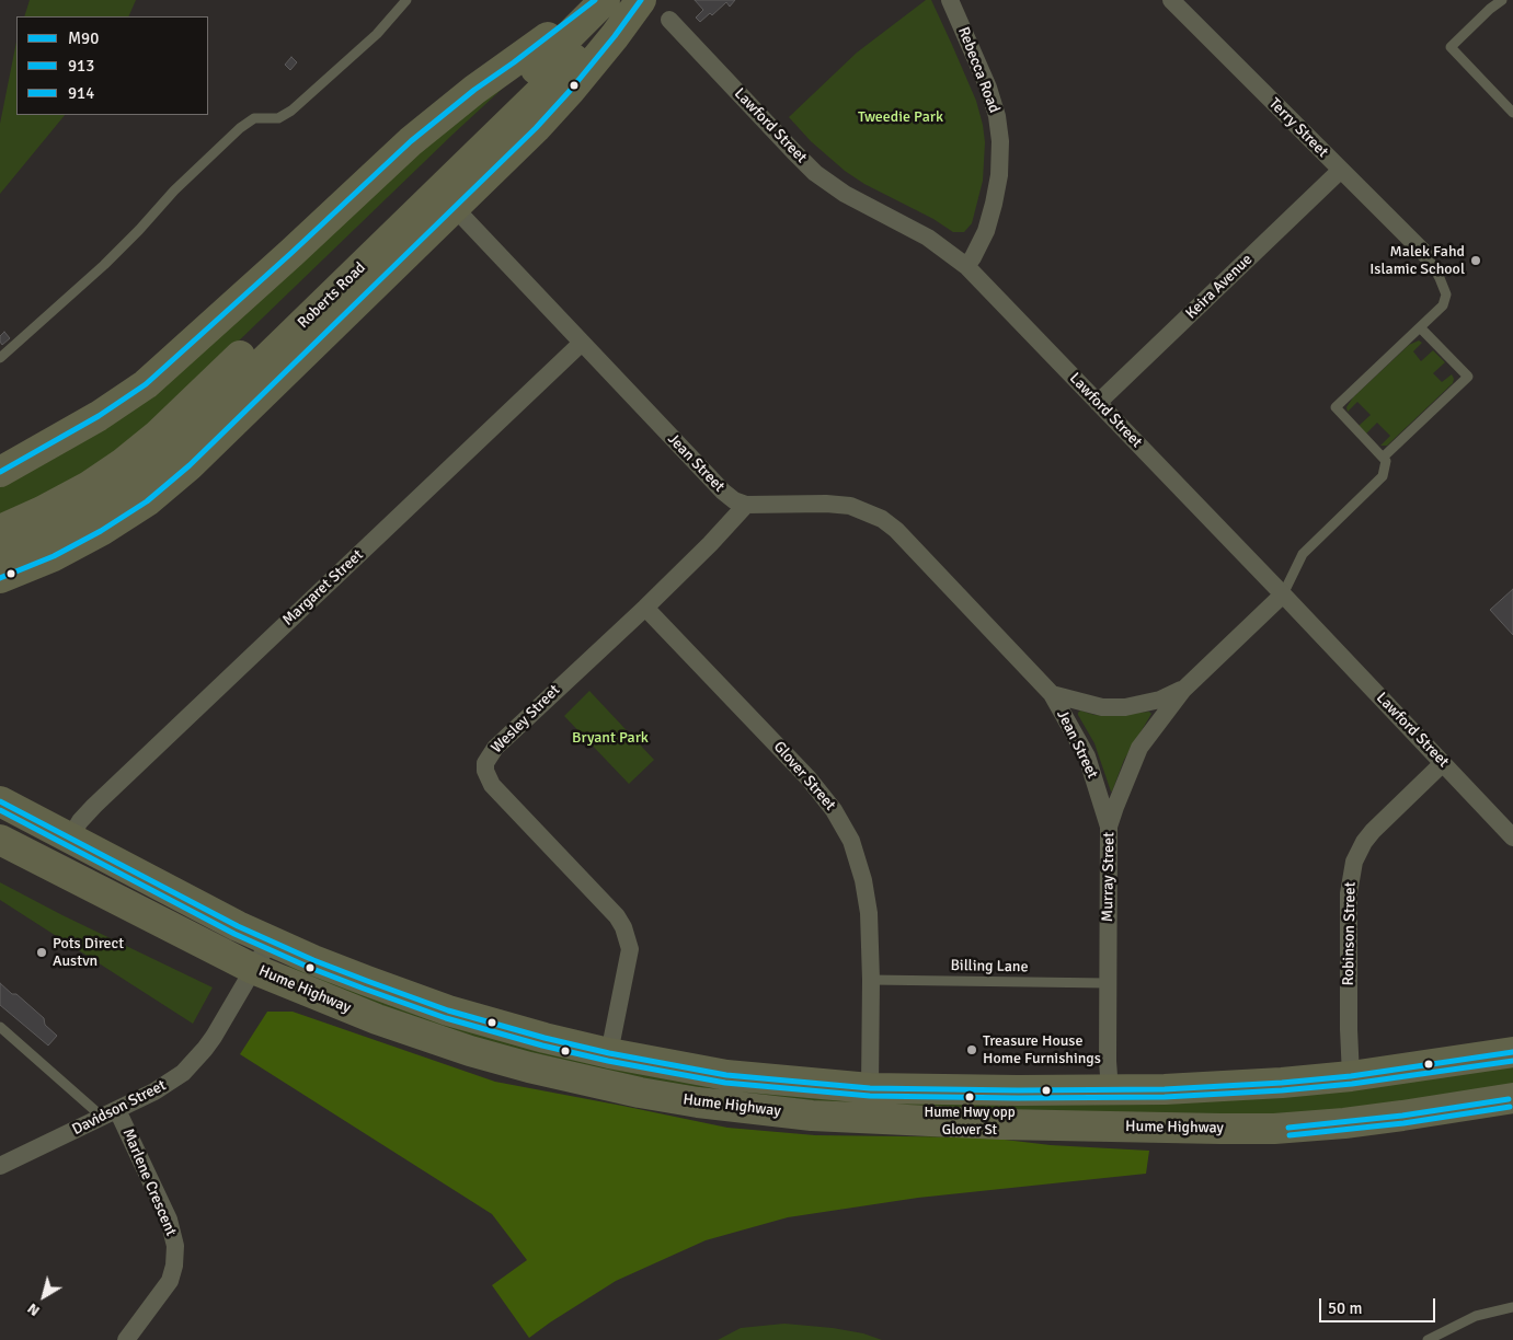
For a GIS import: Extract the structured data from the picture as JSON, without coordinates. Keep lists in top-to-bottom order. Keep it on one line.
{"streets":{"highway":["Roberts Road","Hume Highway"],"street":["Rebecca Road","Lawford Street","Terry Street","Keira Avenue","Jean Street","Margaret Street","Wesley Street","Glover Street","Murray Street","Robinson Street","Davidson Street","Marlene Crescent"],"lane":["Billing Lane"]},"crossings":[["Rebecca Road","Lawford Street"],["Lawford Street","Keira Avenue"],["Lawford Street","Murray Street"],["Lawford Street","Robinson Street"],["Terry Street","Keira Avenue"],["Jean Street","Margaret Street"],["Jean Street","Wesley Street"],["Jean Street","Murray Street"],["Margaret Street","Hume Highway"],["Wesley Street","Glover Street"],["Wesley Street","Hume Highway"],["Glover Street","Billing Lane"],["Glover Street","Hume Highway"],["Murray Street","Billing Lane"],["Murray Street","Hume Highway"],["Robinson Street","Hume Highway"],["Hume Highway","Davidson Street"],["Davidson Street","Marlene Crescent"]],"parks":["Tweedie Park","Bryant Park"],"places":["Malek Fahd Islamic School","Pots Direct Austvn","Treasure House Home Furnishings","Hume Hwy opp Glover St"],"lines":["transit line 914","transit line M90","transit line 913"],"legend":["M90","913","914"],"scale_bar":"50 m","north":"bottom left"}
